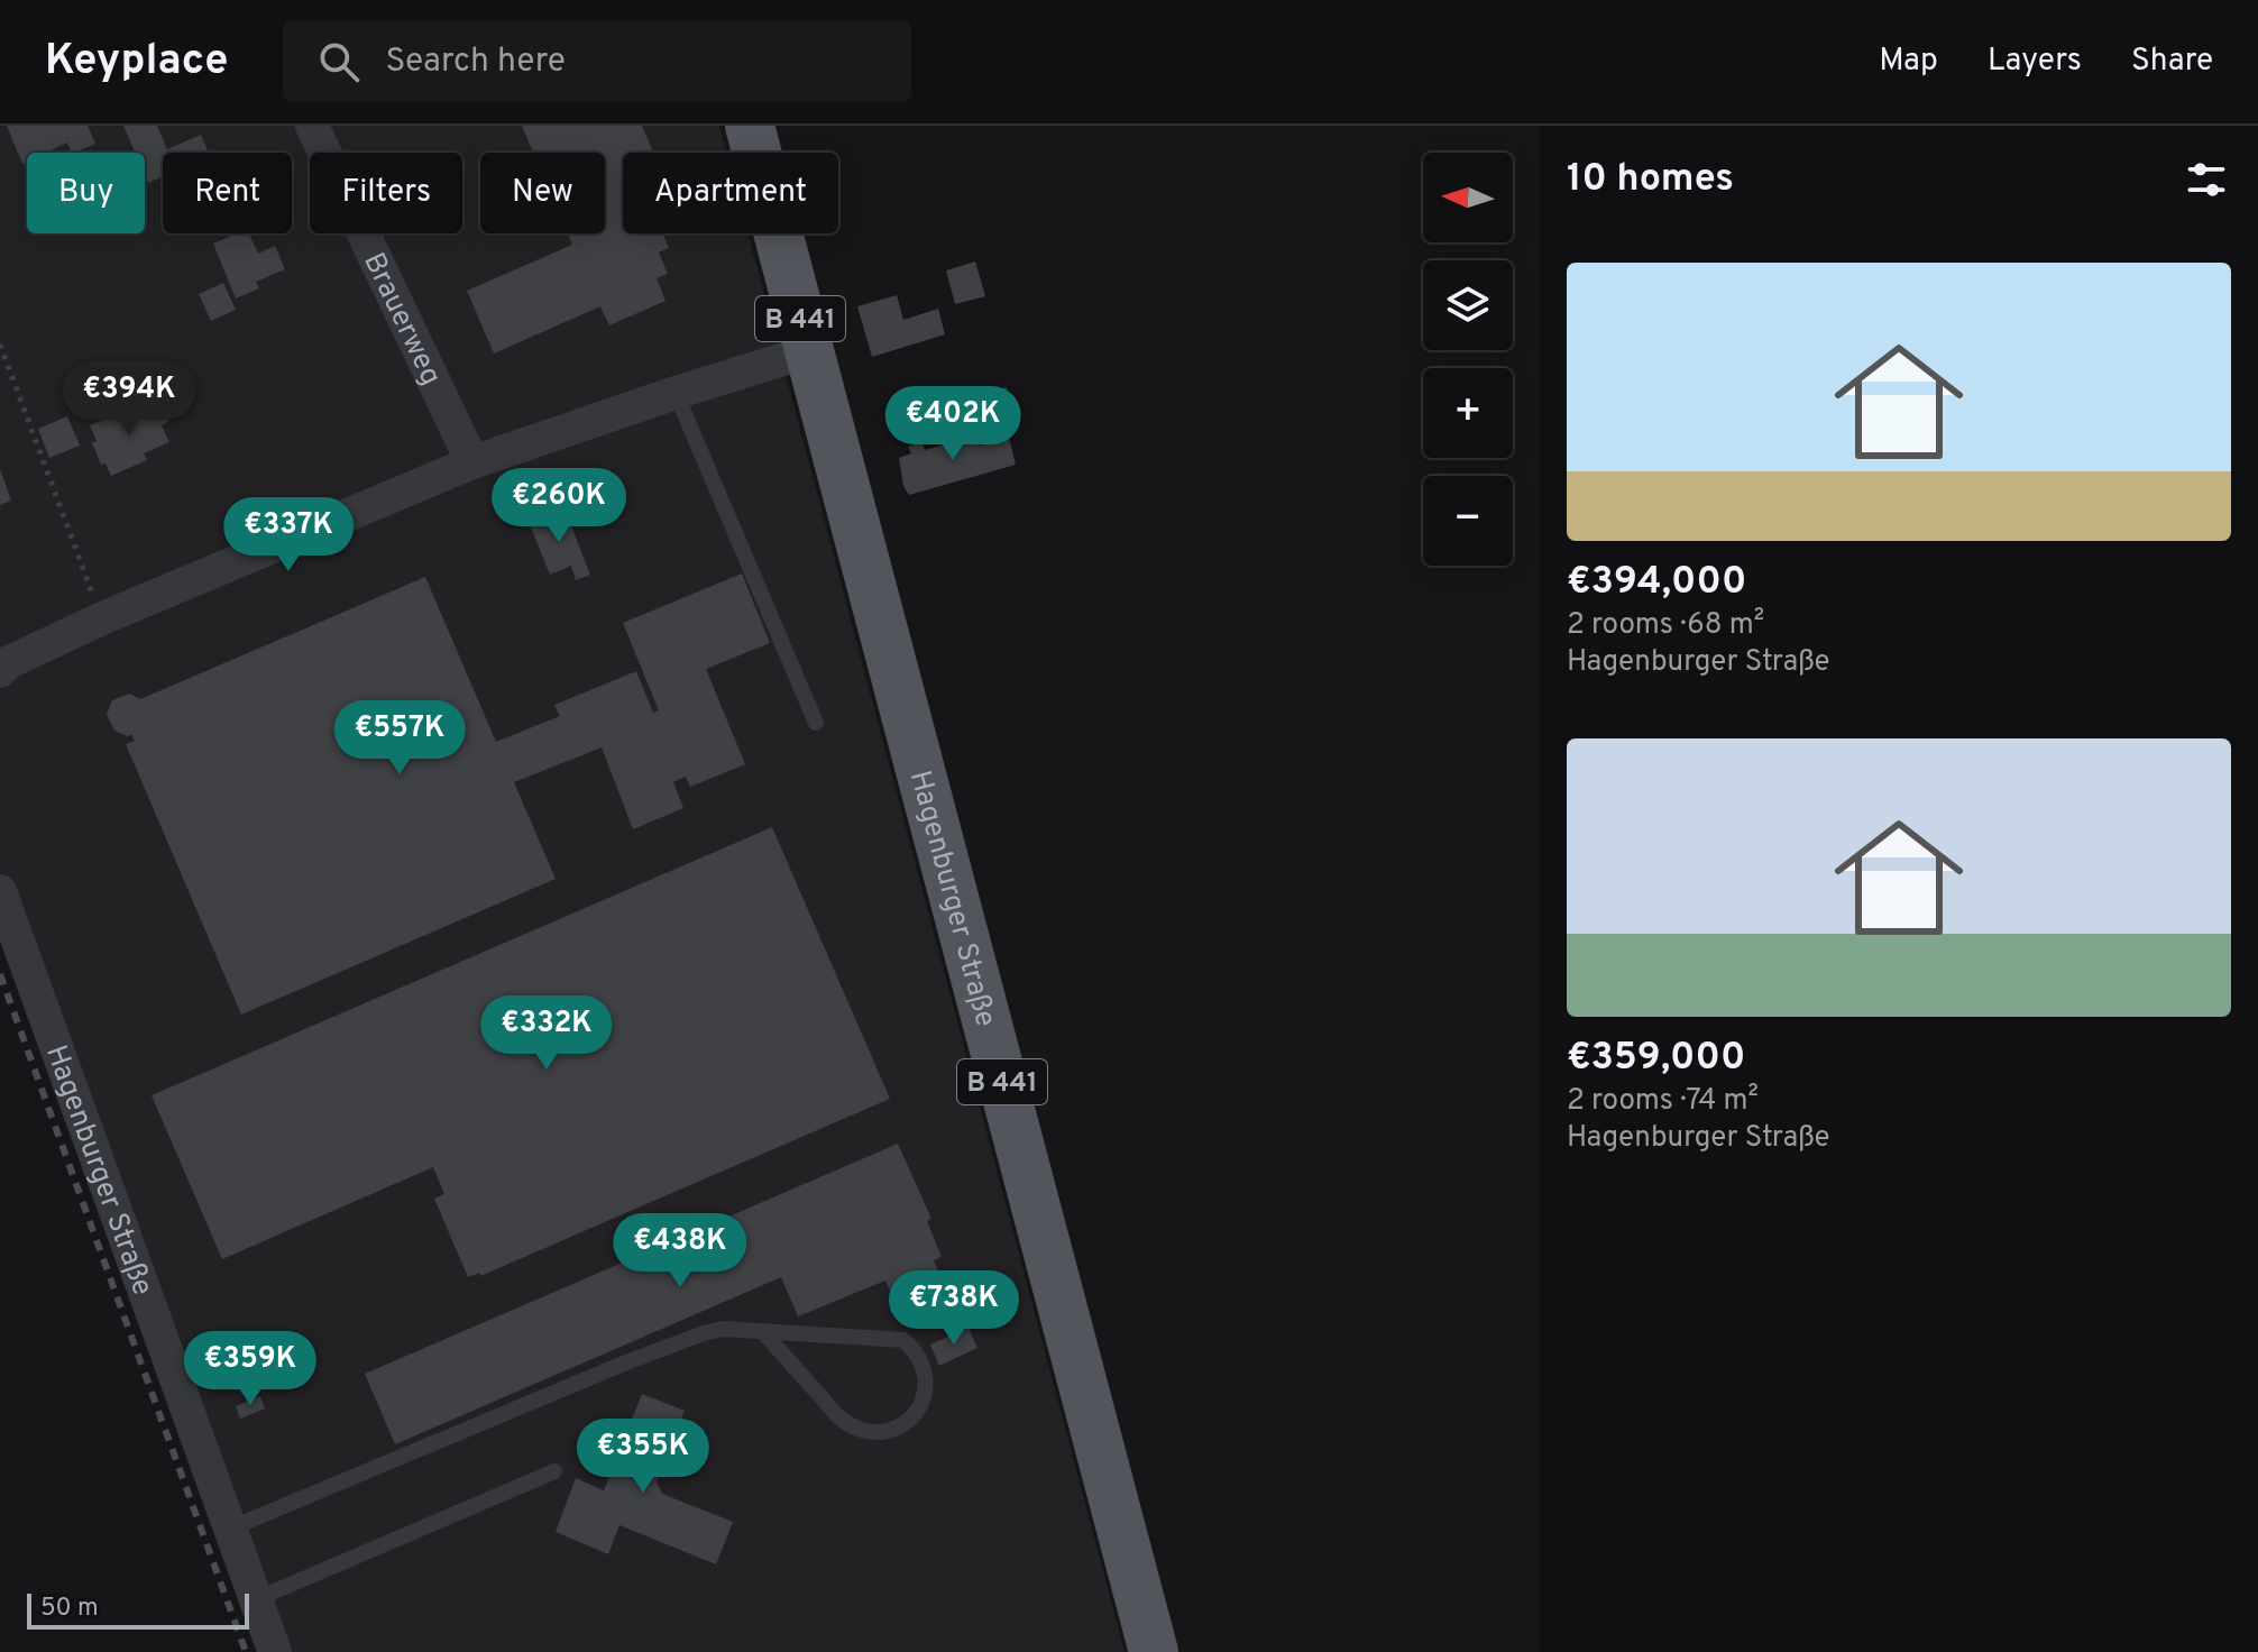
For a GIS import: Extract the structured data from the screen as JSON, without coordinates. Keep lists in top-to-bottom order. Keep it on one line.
{"streets":{"main road":["B 441","Hagenburger Straße"],"street":["Brauerweg"]},"scale_bar":"50 m","north":"left","page":{"header":"Keyplace","search":"Search here","nav":["Map","Layers","Share"],"heading":"10 homes","map_buttons":["+","−"],"chip":["Buy","Rent","Filters","New","Apartment"],"list":[{"name":"€394,000","note":"2 rooms · 68 m² · Hagenburger Straße"},{"name":"€359,000","note":"2 rooms · 74 m² · Hagenburger Straße"}],"price":["€394K","€402K","€260K","€337K","€557K","€332K","€438K","€738K","€359K","€355K"],"scale":"50 m"}}
